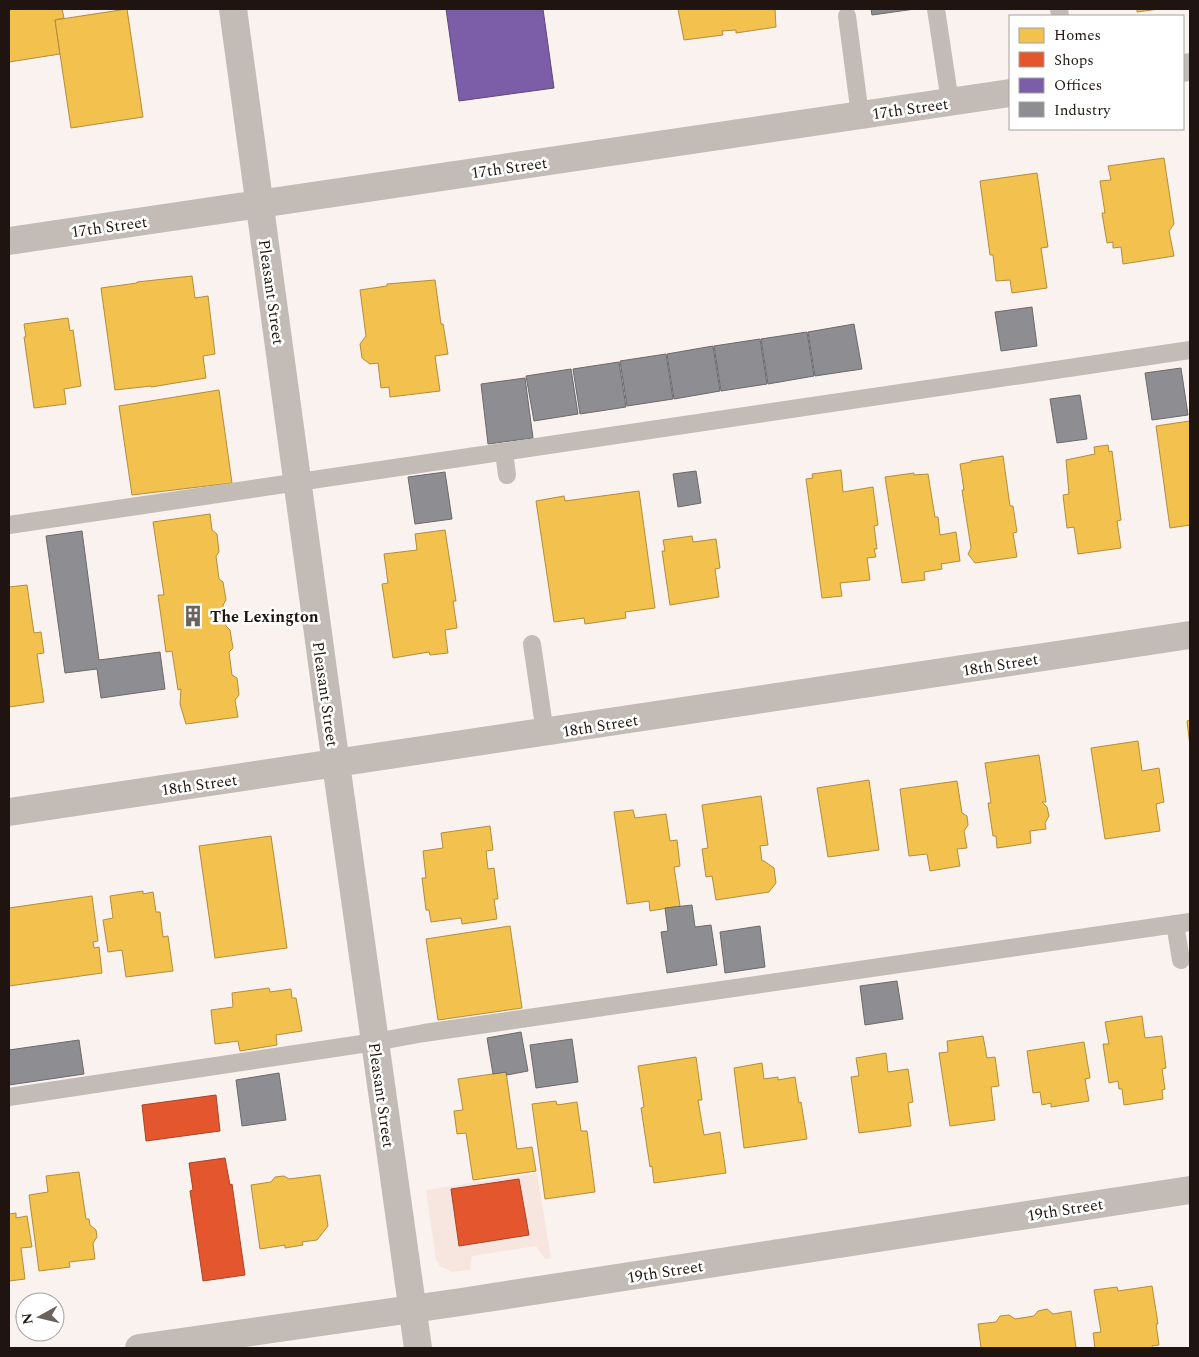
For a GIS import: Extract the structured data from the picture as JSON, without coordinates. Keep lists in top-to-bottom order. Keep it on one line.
{"streets":{"street":["17th Street","Pleasant Street","18th Street","19th Street"]},"crossings":[["17th Street","Pleasant Street"],["Pleasant Street","18th Street"],["Pleasant Street","19th Street"]],"places":{"building":["The Lexington"]},"legend":["Homes","Shops","Offices","Industry"],"north":"left"}
